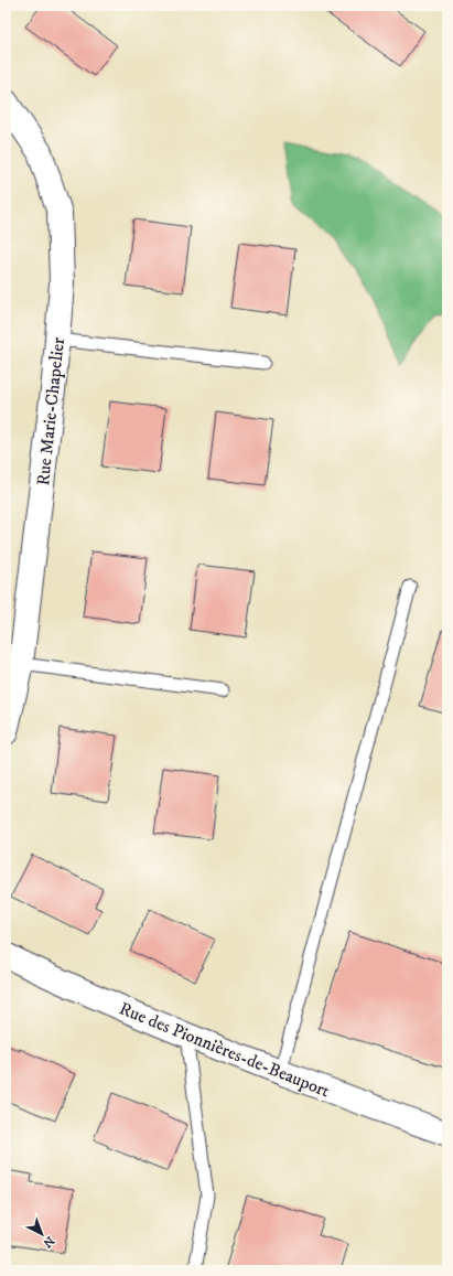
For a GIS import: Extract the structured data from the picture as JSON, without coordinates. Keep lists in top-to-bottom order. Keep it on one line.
{"streets":{"street":["Rue Marie-Chapelier","Rue des Pionnières-de-Beauport"]},"north":"bottom right"}
